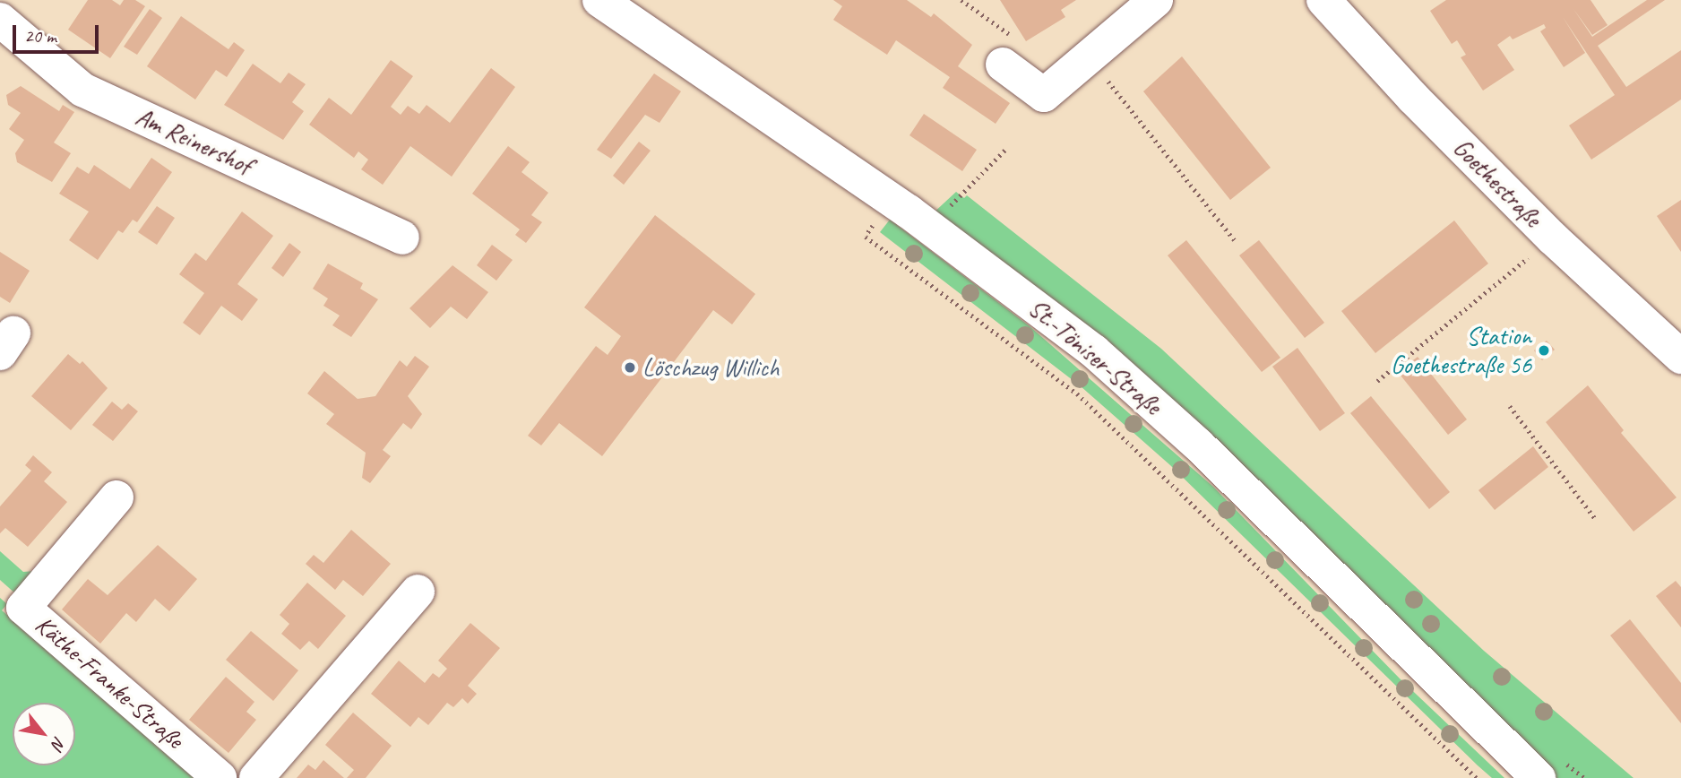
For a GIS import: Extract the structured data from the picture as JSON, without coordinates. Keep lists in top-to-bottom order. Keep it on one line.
{"streets":{"street":["Am Reinershof","Goethestraße","St.-Töniser-Straße","Käthe-Franke-Straße"]},"places":["Station Goethestraße 56","Löschzug Willich"],"scale_bar":"20 m","north":"bottom right"}
